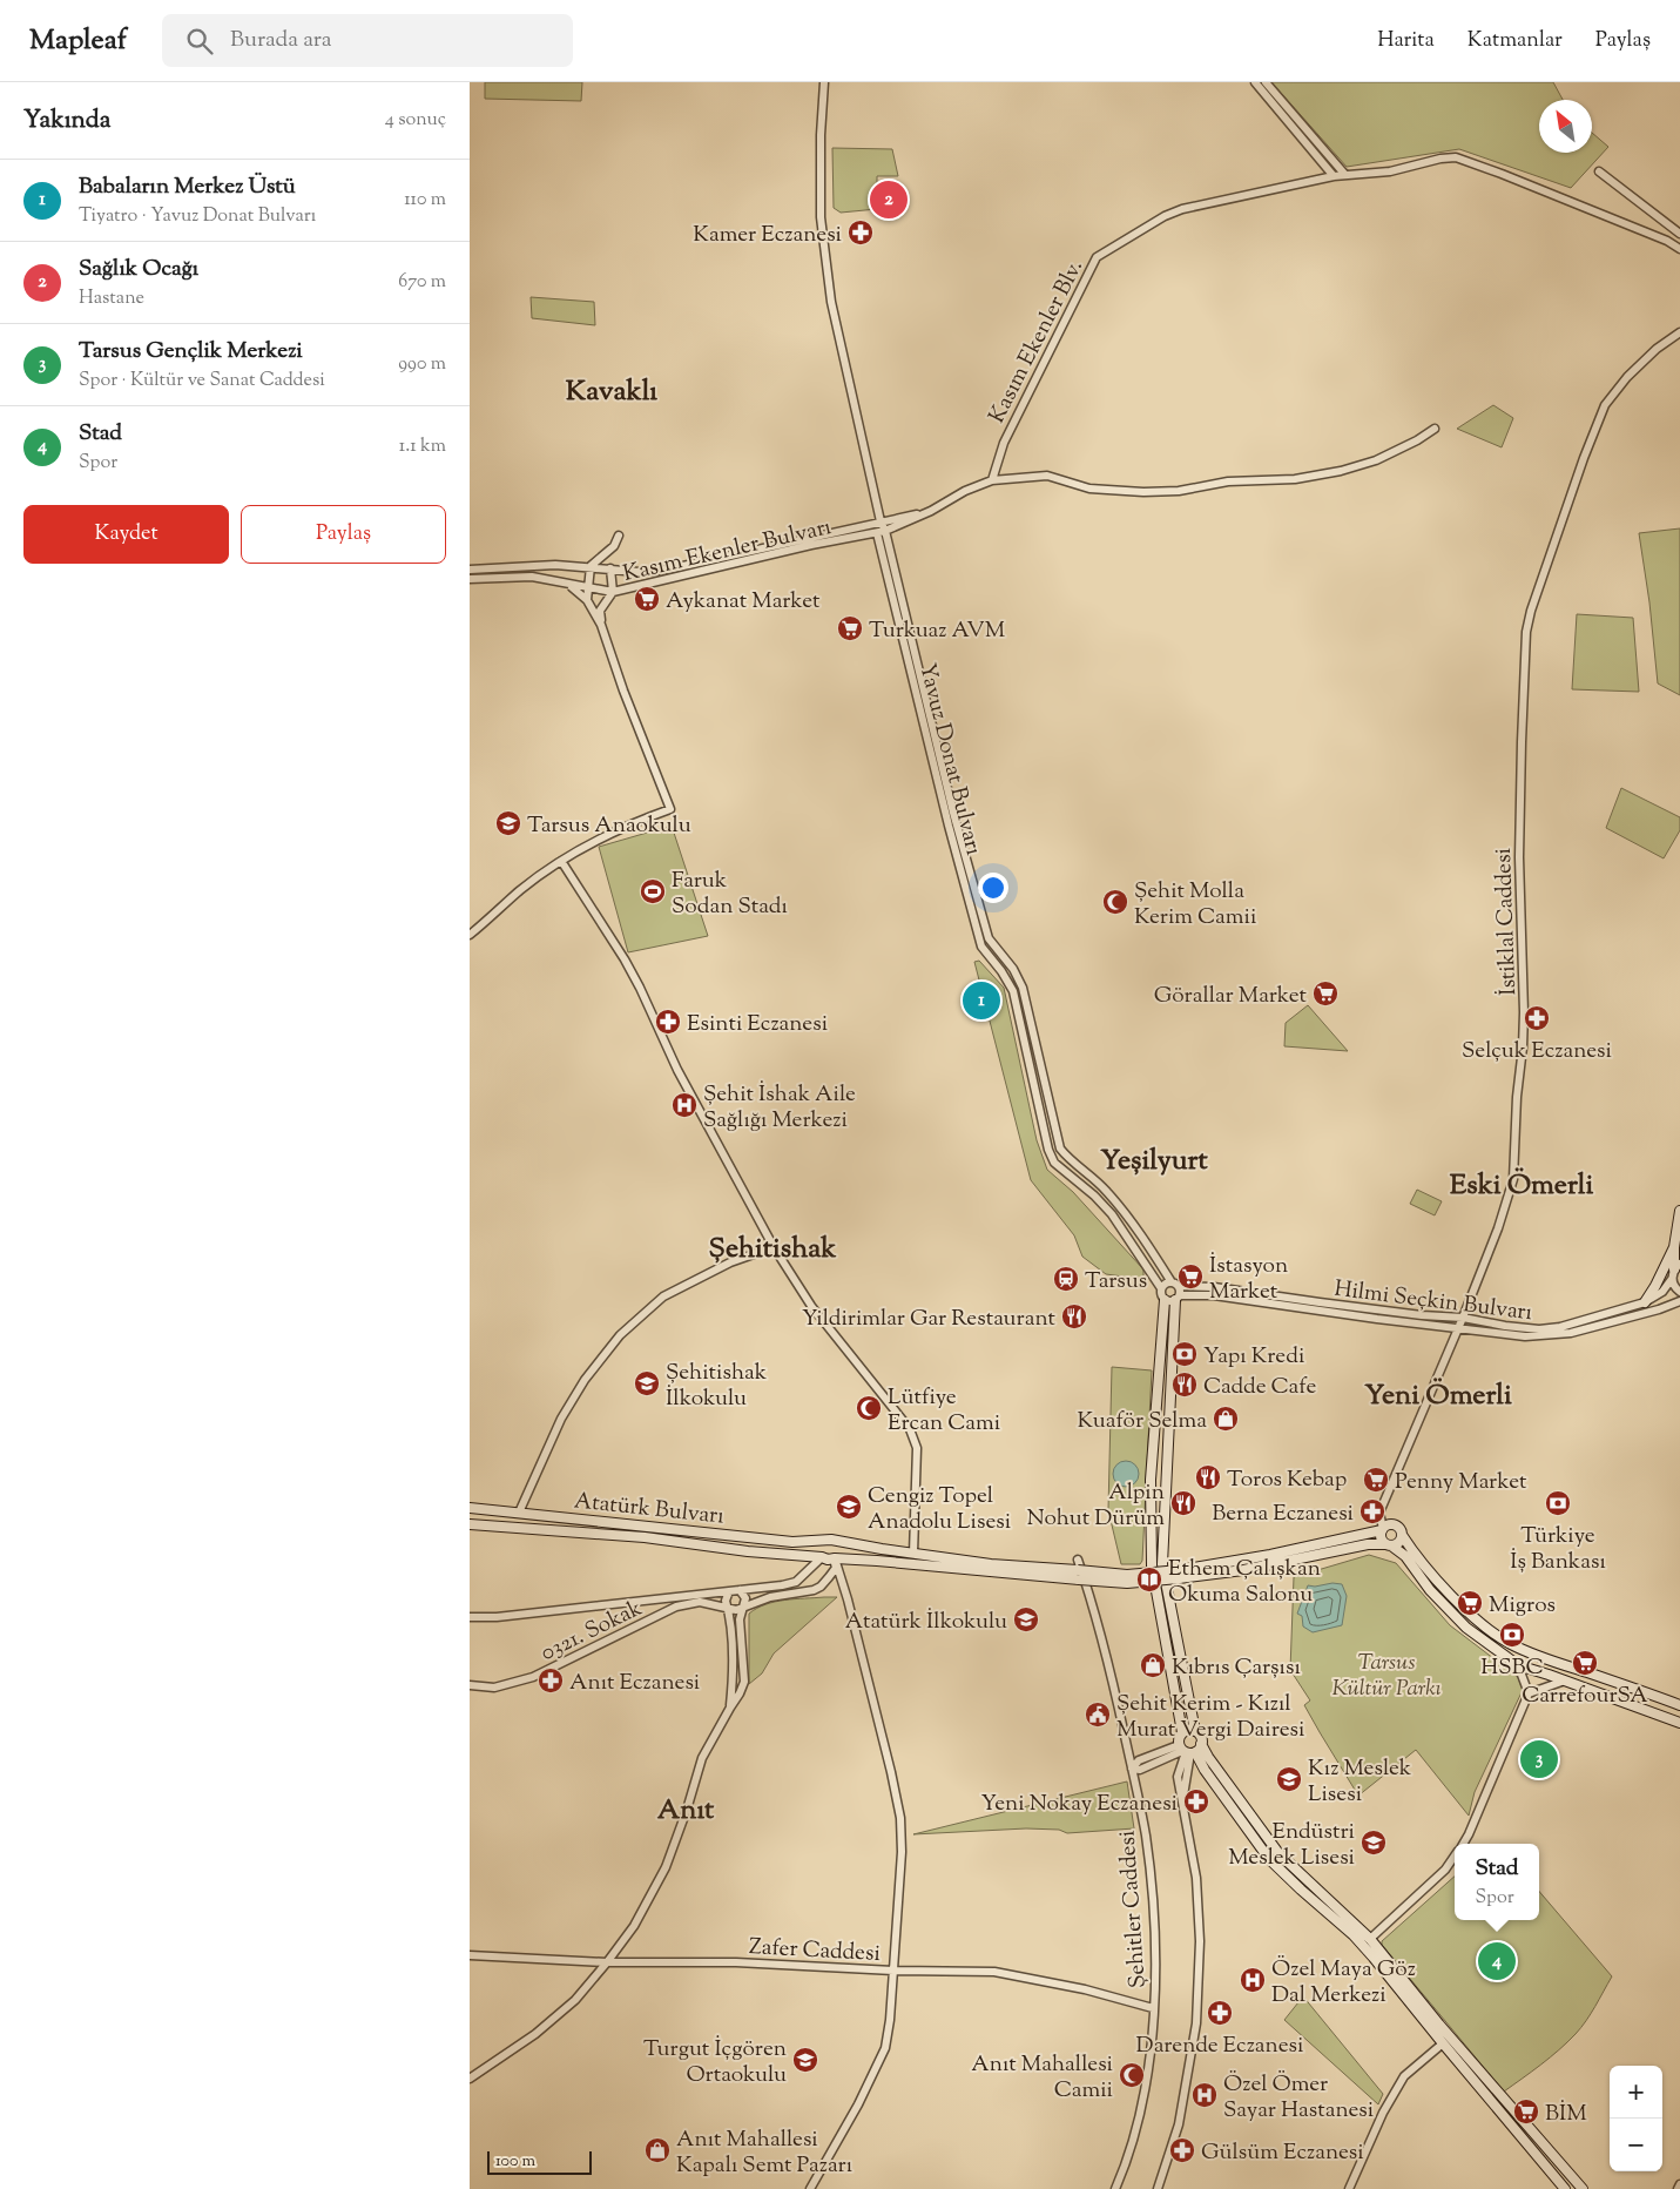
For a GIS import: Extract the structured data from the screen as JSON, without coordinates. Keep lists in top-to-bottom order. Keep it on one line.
{"streets":{"main road":["Atatürk Bulvarı"],"street":["Kasım Ekenler Blv.","Kasım Ekenler Bulvarı","Yavuz Donat Bulvarı","İstiklal Caddesi","Hilmi Seçkin Bulvarı","0321. Sokak","Şehitler Caddesi","Zafer Caddesi"]},"crossings":[["Kasım Ekenler Bulvarı","Yavuz Donat Bulvarı"],["Yavuz Donat Bulvarı","Hilmi Seçkin Bulvarı"],["İstiklal Caddesi","Hilmi Seçkin Bulvarı"],["Şehitler Caddesi","Zafer Caddesi"]],"districts":["Kavaklı","Yeşilyurt","Eski Ömerli","Şehitishak","Yeni Ömerli","Anıt"],"parks":["Tarsus Kültür Parkı"],"places":{"pharmacy":["Kamer Eczanesi","Selçuk Eczanesi","Esinti Eczanesi","Berna Eczanesi","Anıt Eczanesi","Yeni Nokay Eczanesi","Darende Eczanesi","Gülsüm Eczanesi"],"supermarket":["Aykanat Market","Turkuaz AVM","Görallar Market","İstasyon Market","Penny Market","Migros","CarrefourSA","BİM"],"school or university":["Tarsus Anaokulu","Şehitishak İlkokulu","Cengiz Topel Anadolu Lisesi","Atatürk İlkokulu","Kız Meslek Lisesi","Endüstri Meslek Lisesi","Turgut İçgören Ortaokulu"],"sports":["Faruk Sodan Stadı"],"mosque":["Şehit Molla Kerim Camii","Lütfiye Ercan Cami","Anıt Mahallesi Camii"],"hospital":["Şehit İshak Aile Sağlığı Merkezi","Özel Maya Göz Dal Merkezi","Özel Ömer Sayar Hastanesi"],"station":["Tarsus"],"restaurant":["Yildirimlar Gar Restaurant","Cadde Cafe","Toros Kebap","Alpin Nohut Dürüm"],"bank":["Yapı Kredi","Türkiye İş Bankası","HSBC"],"shop":["Kuaför Selma","Kıbrıs Çarşısı","Anıt Mahallesi Kapalı Semt Pazarı"],"library":["Ethem Çalışkan Okuma Salonu"],"public building":["Şehit Kerim - Kızıl Murat Vergi Dairesi"]},"scale_bar":"100 m","north":"top left","page":{"header":"Mapleaf","search":"Burada ara","nav":["Harita","Katmanlar","Paylaş"],"heading":["Yakında","4 sonuç"],"list":[{"mark":"1","name":"Babaların Merkez Üstü","note":"Tiyatro · Yavuz Donat Bulvarı","value":"110 m"},{"mark":"2","name":"Sağlık Ocağı","note":"Hastane","value":"670 m"},{"mark":"3","name":"Tarsus Gençlik Merkezi","note":"Spor · Kültür ve Sanat Caddesi","value":"990 m"},{"mark":"4","name":"Stad","note":"Spor","value":"1.1 km"}],"pins":["2","1","3","4"],"buttons":["Kaydet","Paylaş"],"popup":["Stad","Spor"],"map_buttons":["+","−"],"scale":"100 m"}}
